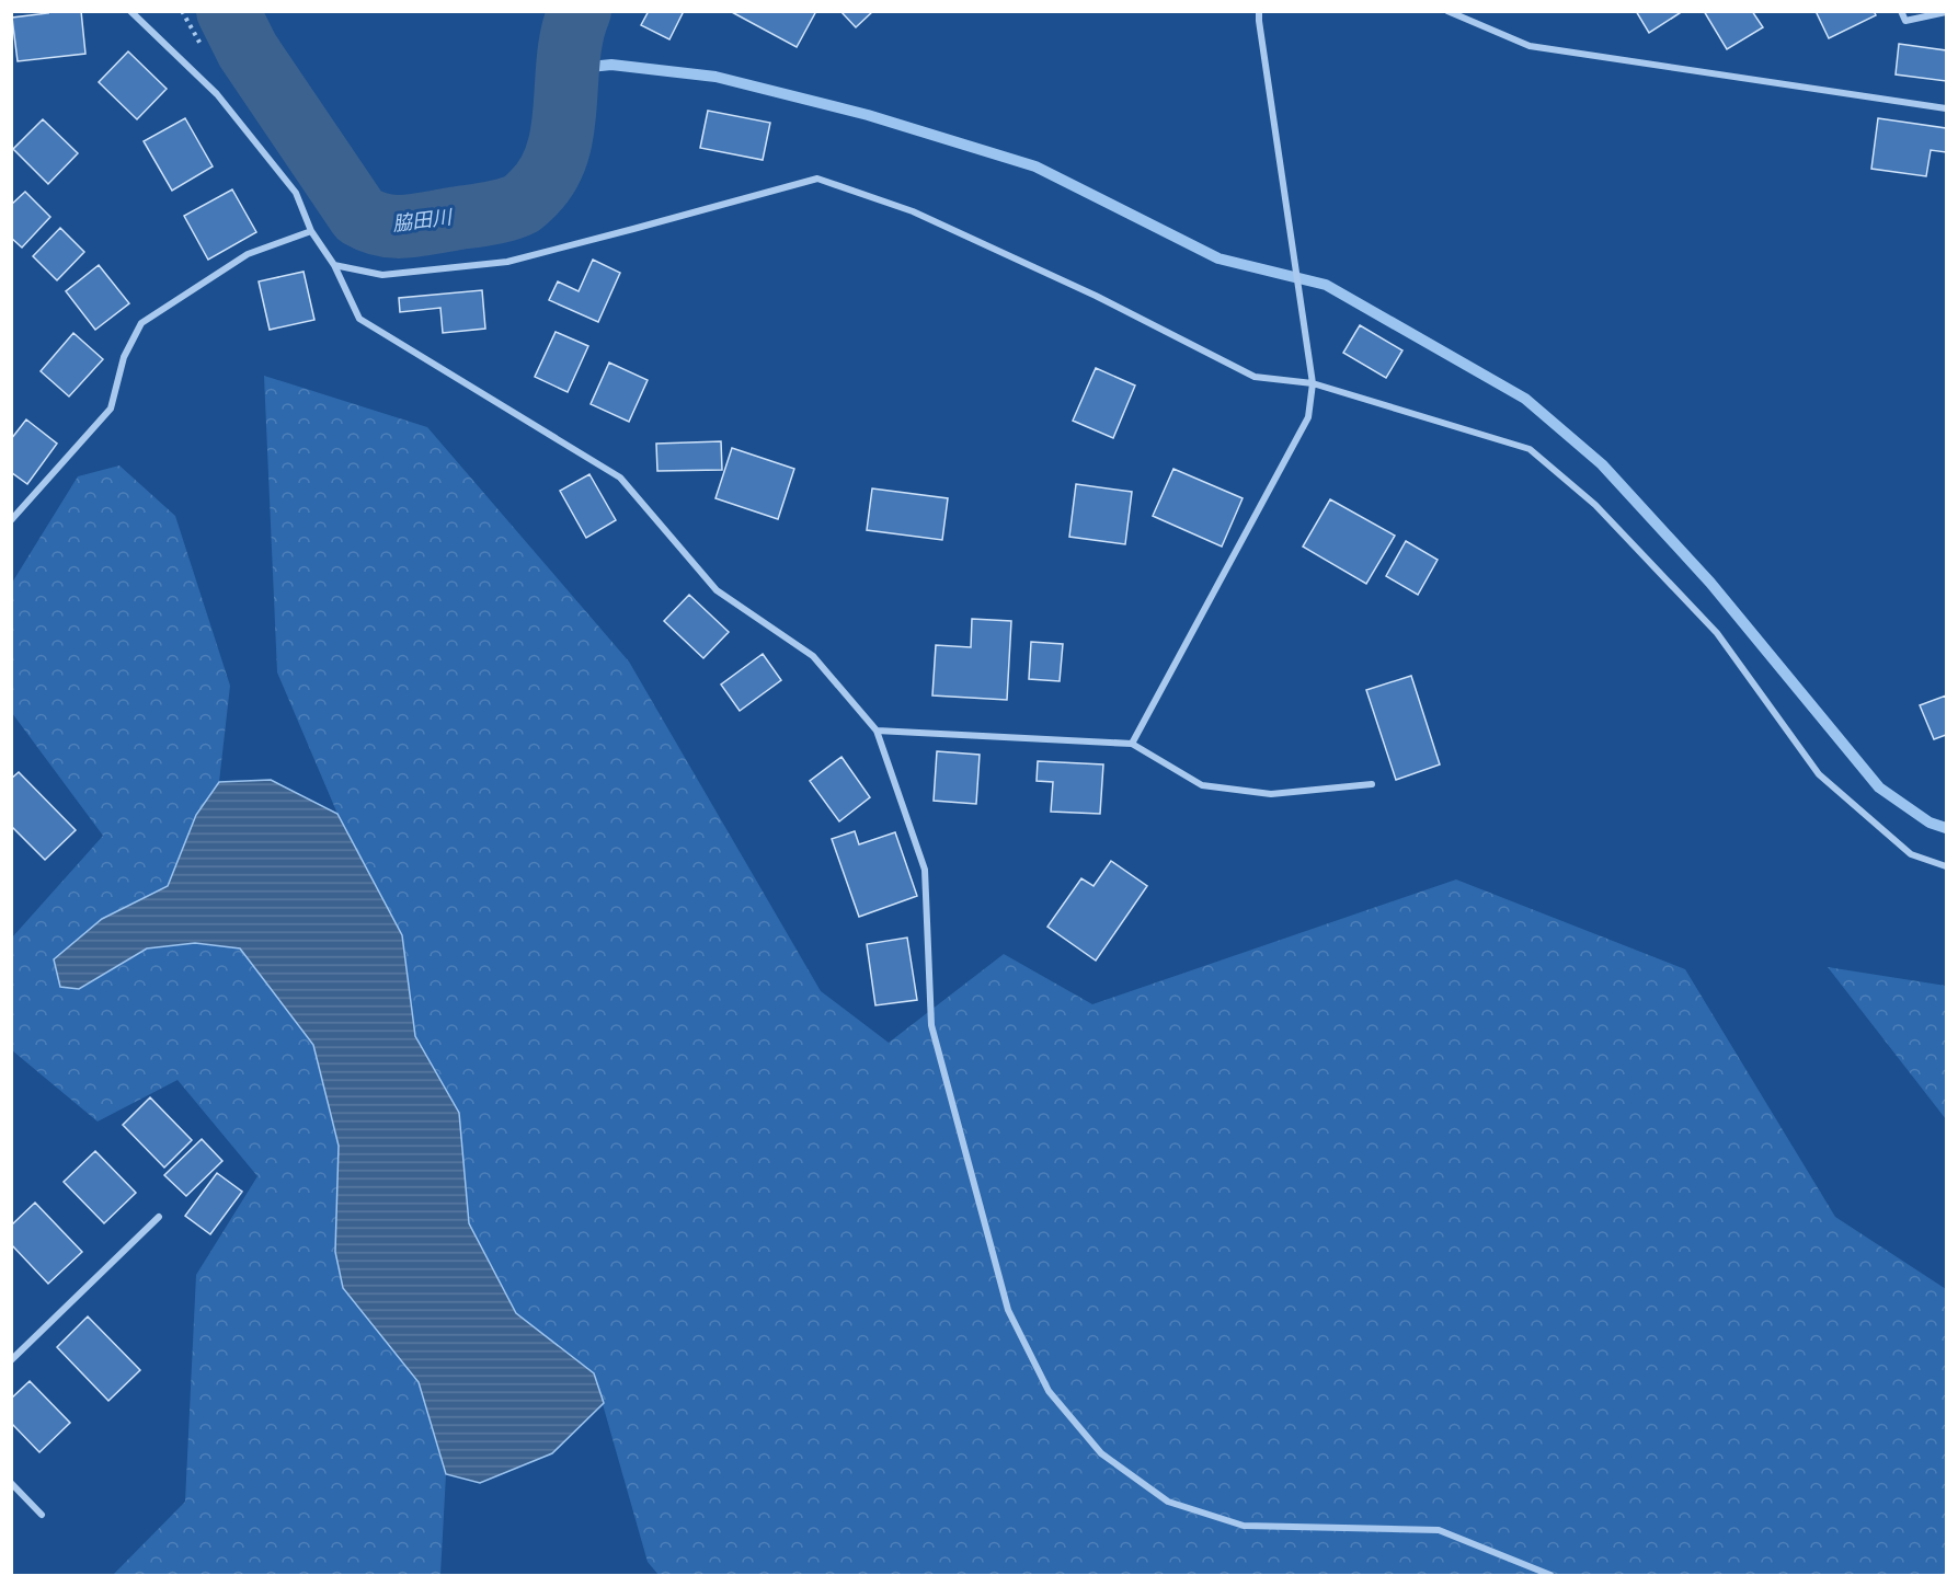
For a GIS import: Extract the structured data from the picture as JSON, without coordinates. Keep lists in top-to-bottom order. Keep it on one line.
{"water":["脇田川"]}
